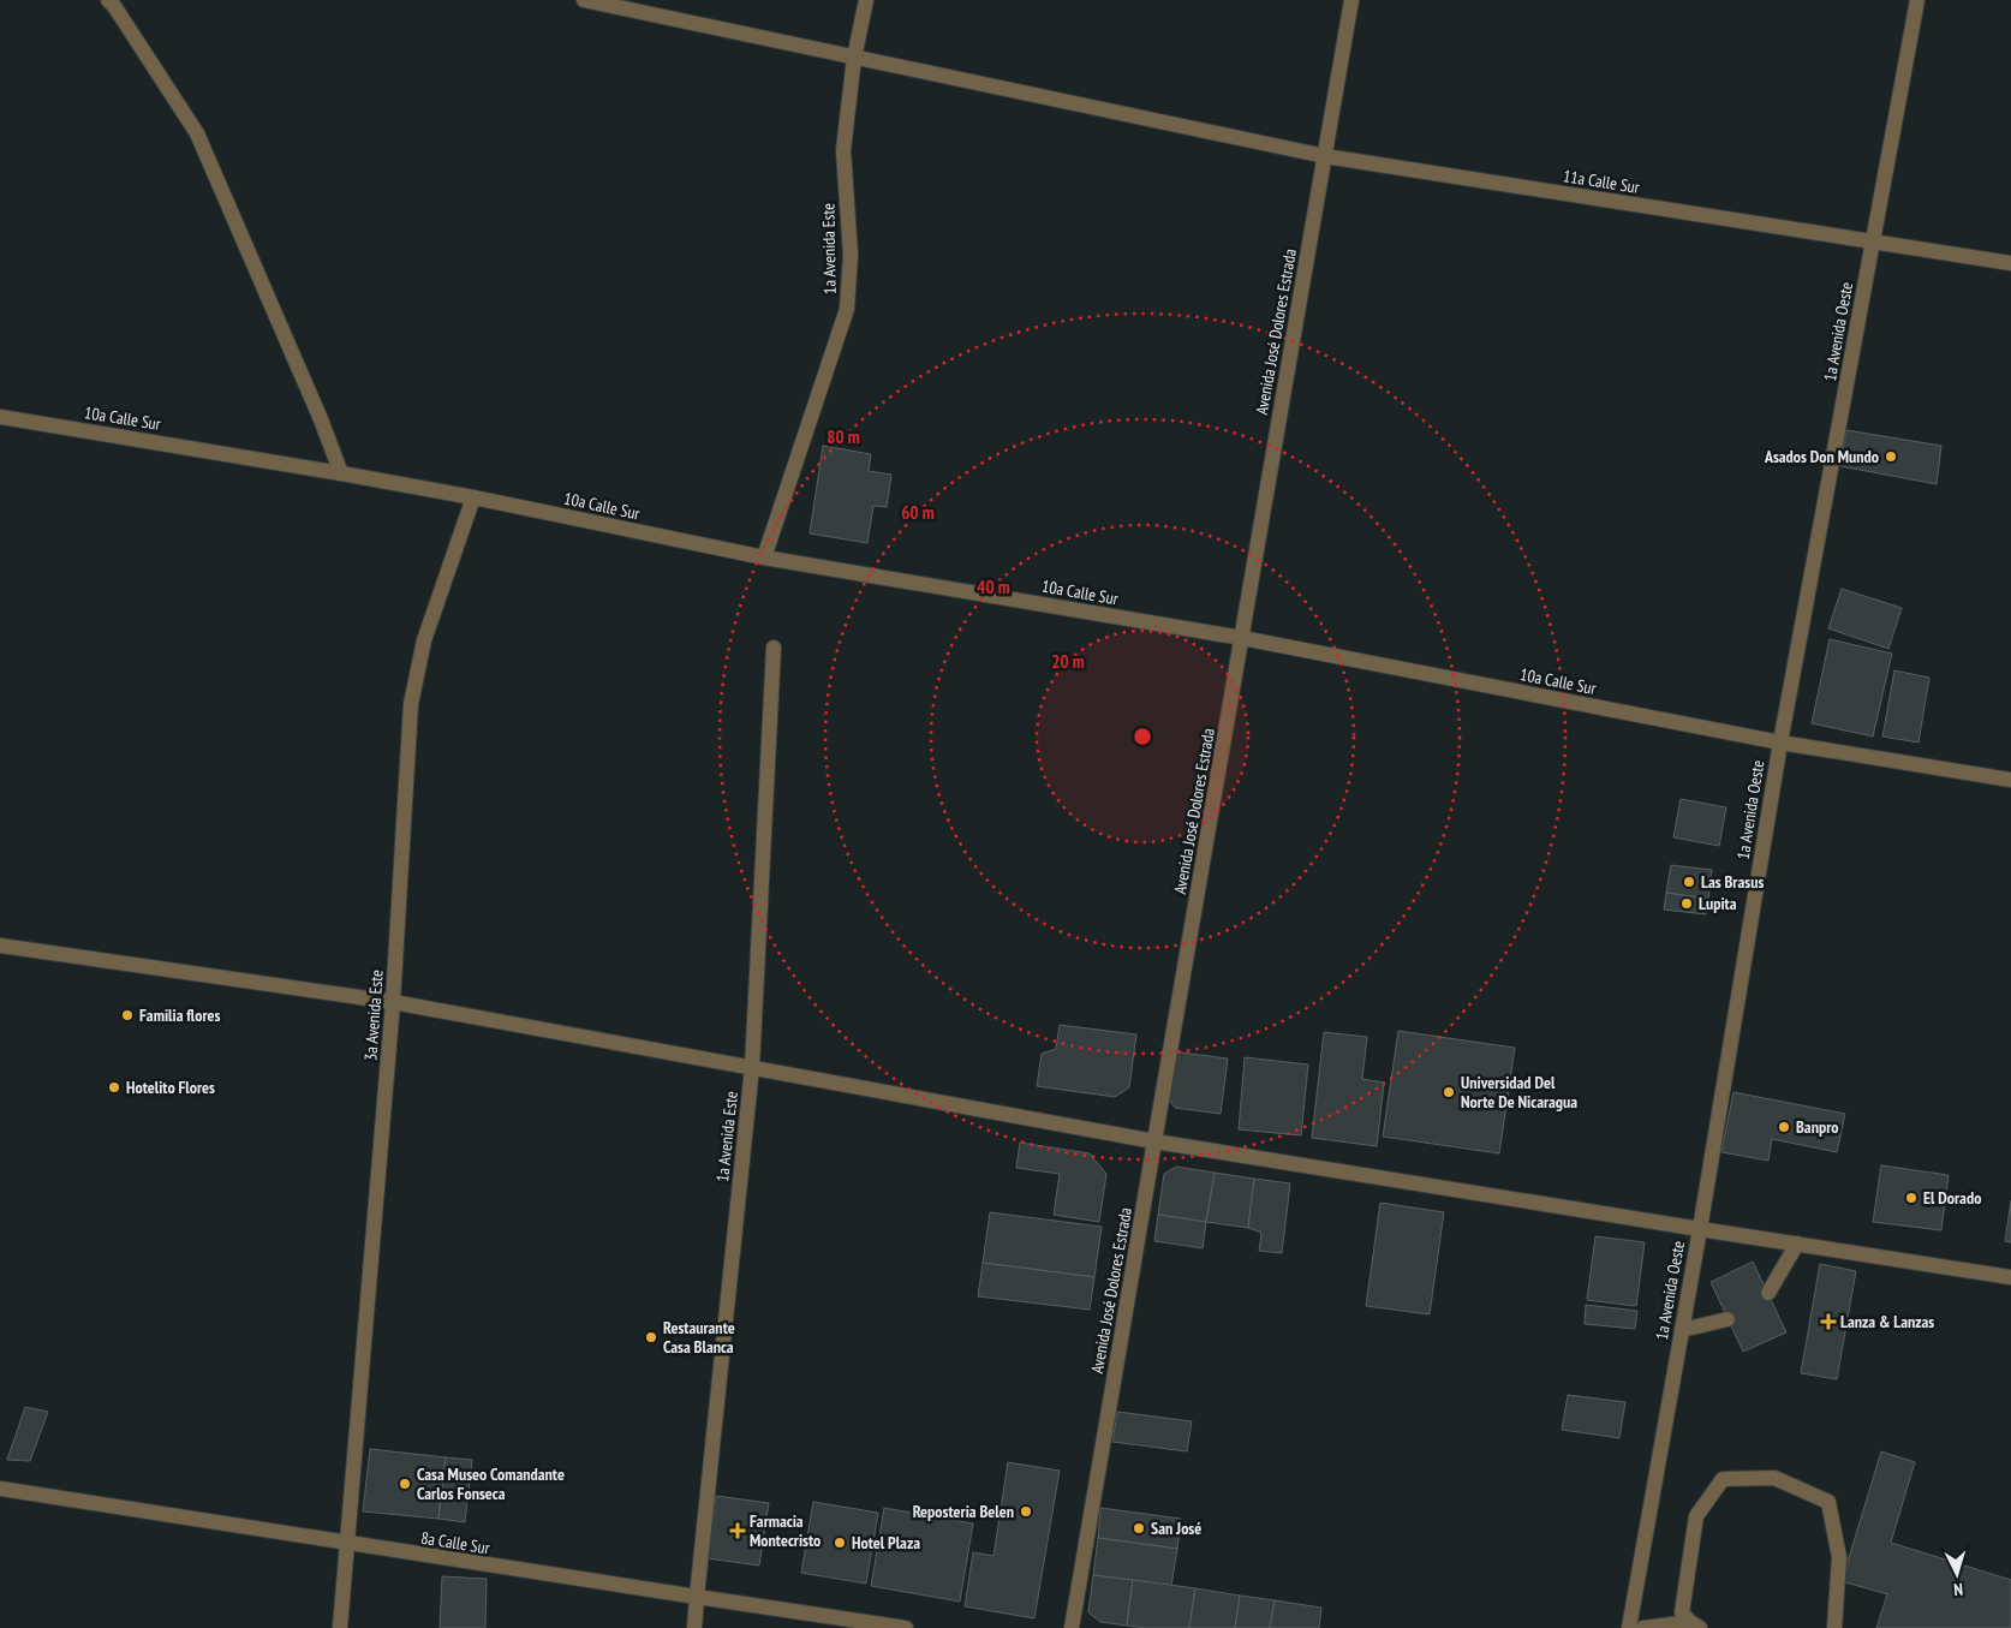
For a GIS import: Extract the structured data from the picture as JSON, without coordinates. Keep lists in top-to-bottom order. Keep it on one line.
{"streets":{"street":["11a Calle Sur","1a Avenida Este","Avenida José Dolores Estrada","1a Avenida Oeste","10a Calle Sur","3a Avenida Este","8a Calle Sur"]},"crossings":[["11a Calle Sur","1a Avenida Este"],["11a Calle Sur","Avenida José Dolores Estrada"],["11a Calle Sur","1a Avenida Oeste"],["1a Avenida Este","10a Calle Sur"],["1a Avenida Este","8a Calle Sur"],["Avenida José Dolores Estrada","10a Calle Sur"],["1a Avenida Oeste","10a Calle Sur"],["10a Calle Sur","3a Avenida Este"],["3a Avenida Este","8a Calle Sur"]],"places":{"other":["Asados Don Mundo","Las Brasus","Lupita","Familia flores","Hotelito Flores","Universidad Del Norte De Nicaragua","Banpro","El Dorado","Restaurante Casa Blanca","Casa Museo Comandante Carlos Fonseca","Reposteria Belen","San José","Hotel Plaza"],"health":["Lanza & Lanzas","Farmacia Montecristo"]},"north":"bottom","rings":["80 m","60 m","40 m","20 m"]}
